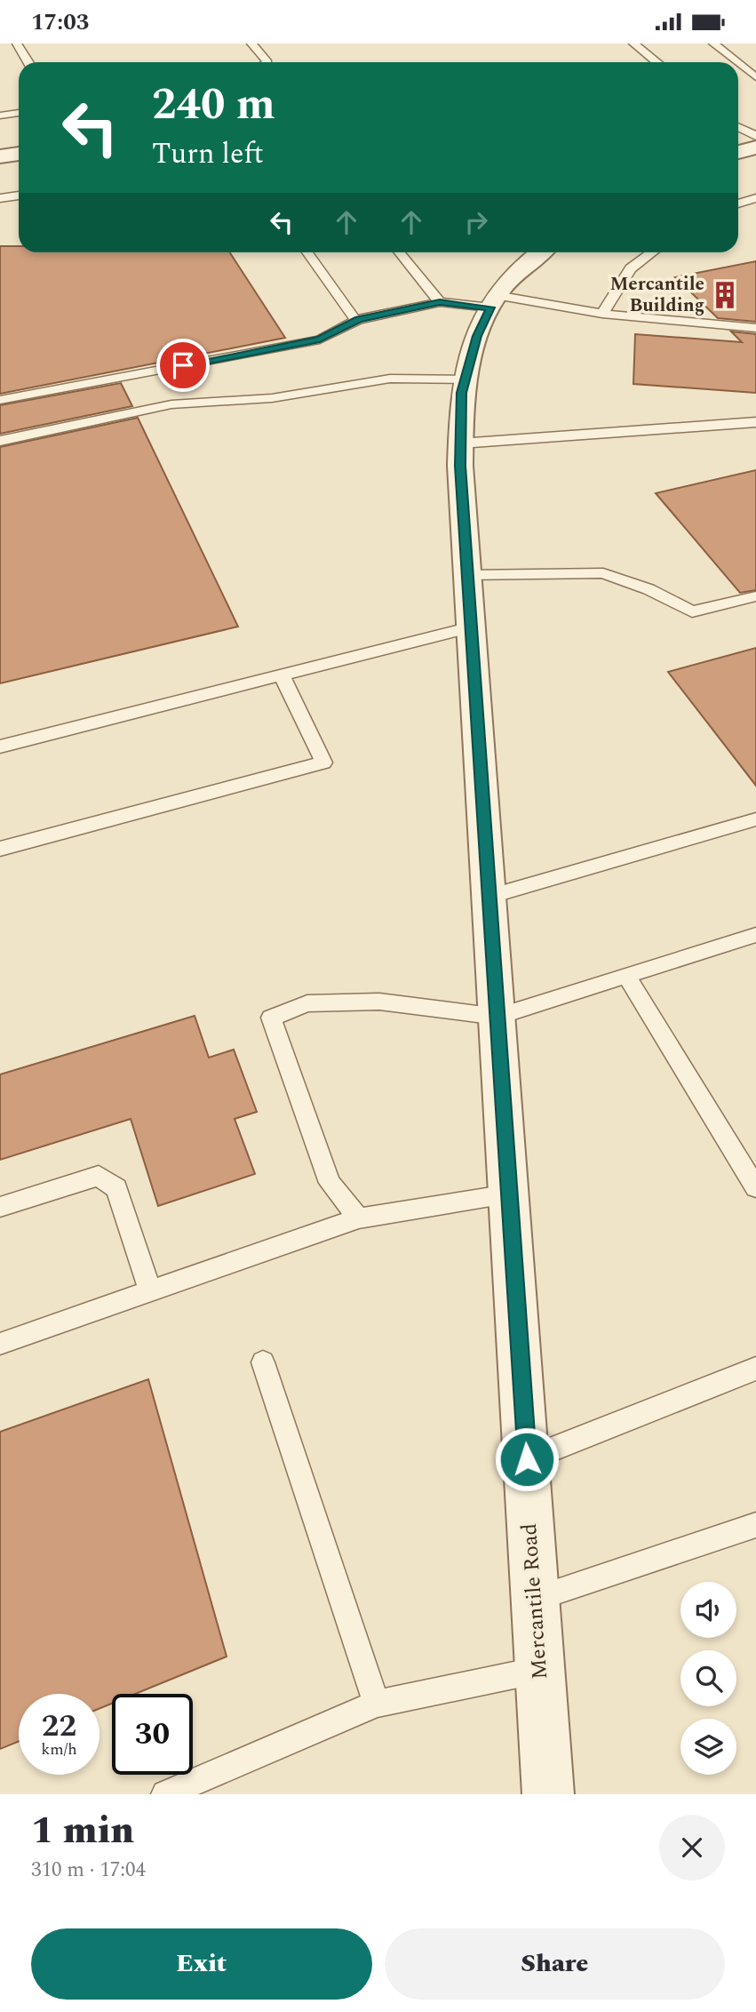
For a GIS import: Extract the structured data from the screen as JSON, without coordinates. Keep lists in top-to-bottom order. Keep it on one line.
{"streets":{"street":["Mercantile Road"]},"places":{"building":["Mercantile Building"]},"page":{"status":"17:03","turn":["240 m","Turn left"],"speed":"22 km/h","limit":"30","heading":["1 min","310 m · 17:04"],"buttons":["Exit","Share"]}}
